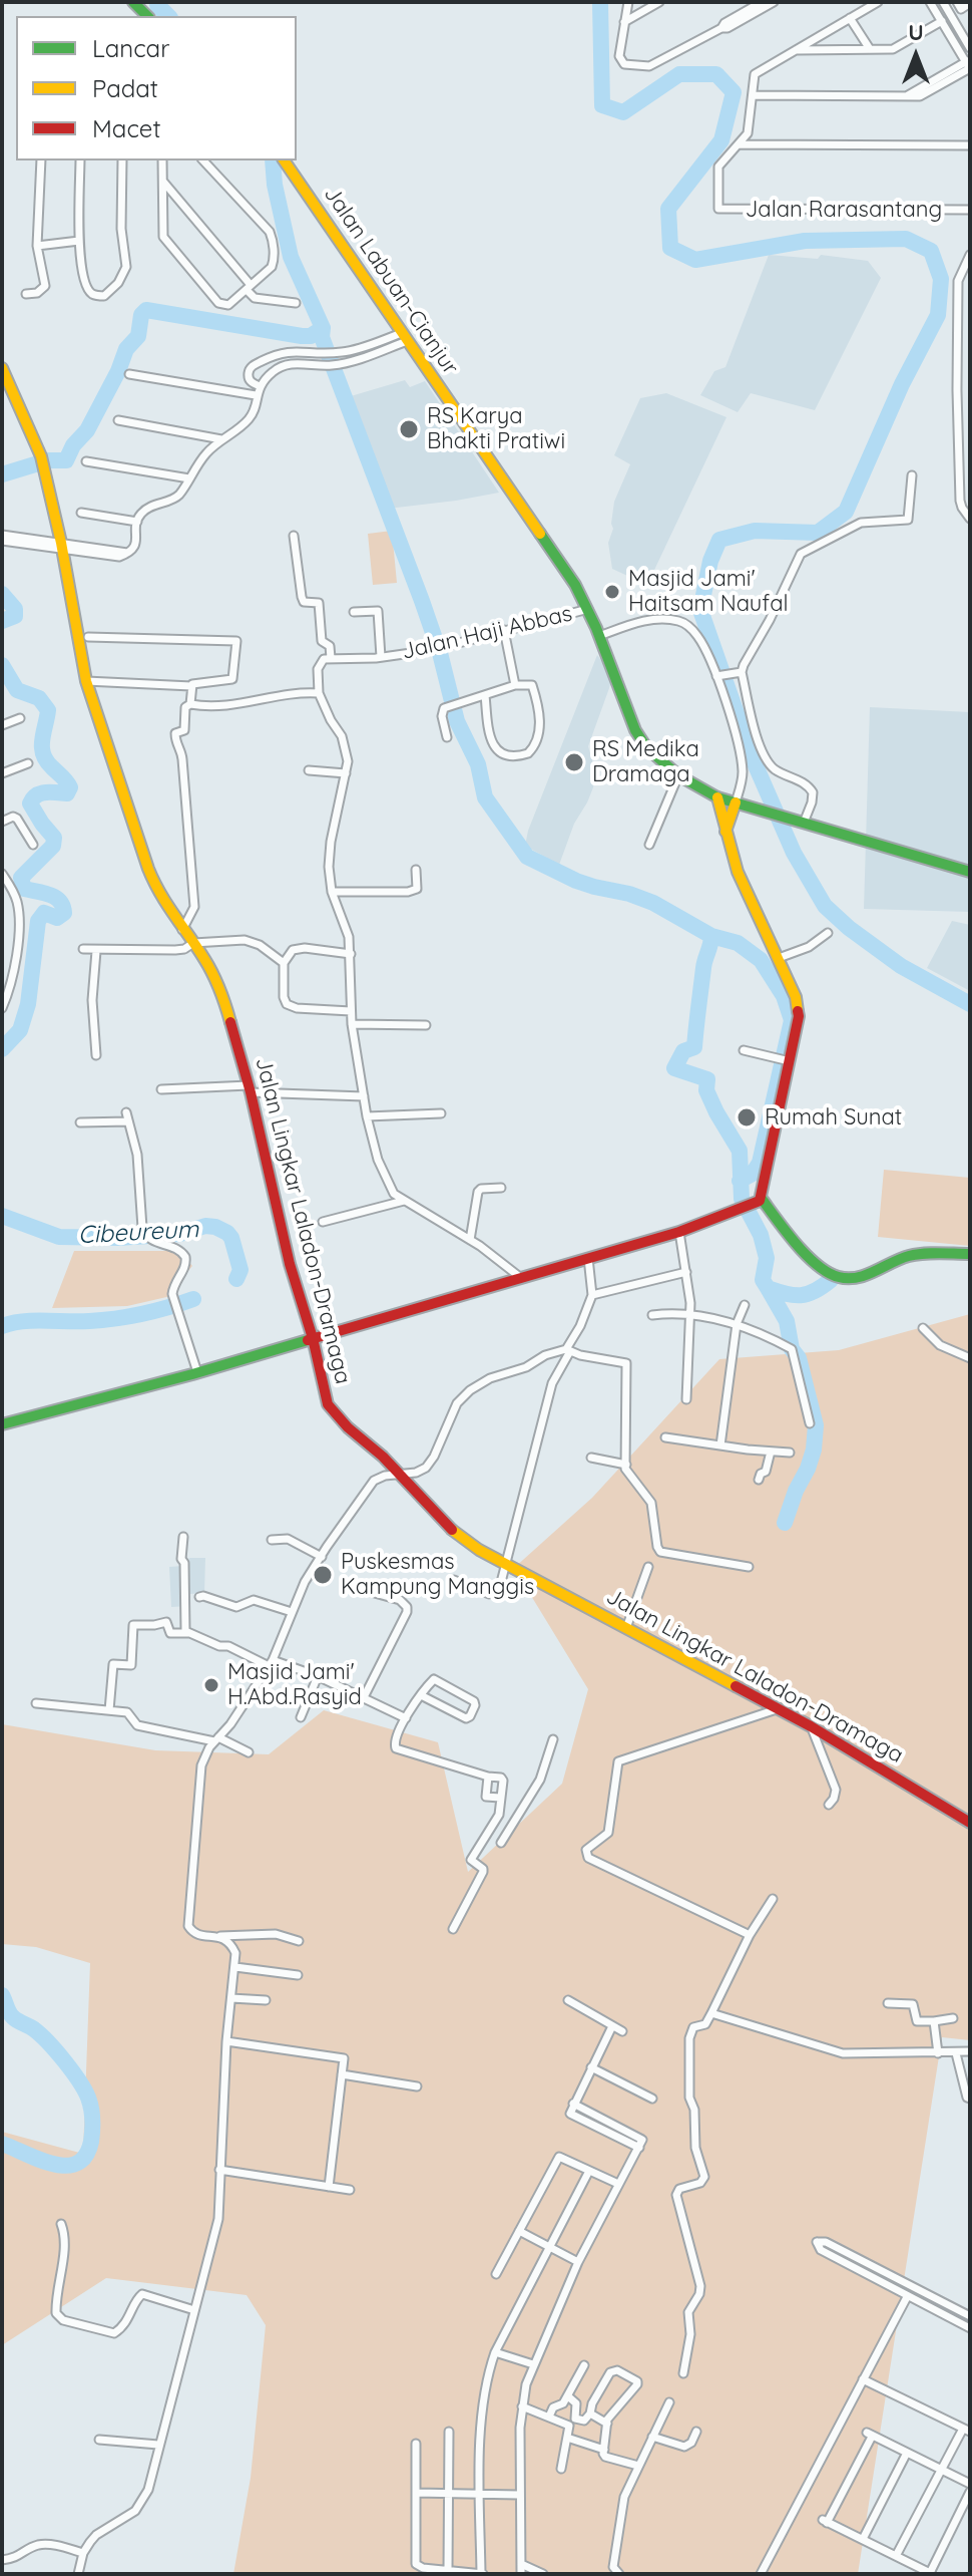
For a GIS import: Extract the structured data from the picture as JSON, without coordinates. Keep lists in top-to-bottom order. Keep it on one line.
{"streets":{"main road":["Jalan Labuan-Cianjur","Jalan Lingkar Laladon-Dramaga"],"street":["Jalan Rarasantang","Jalan Haji Abbas"]},"crossings":[["Jalan Labuan-Cianjur","Jalan Haji Abbas"]],"water":["Cibeureum"],"places":["RS Karya Bhakti Pratiwi","Masjid Jami' Haitsam Naufal","RS Medika Dramaga","Rumah Sunat","Puskesmas Kampung Manggis","Masjid Jami' H.Abd.Rasyid"],"legend":["Lancar","Padat","Macet"],"north":"top"}
